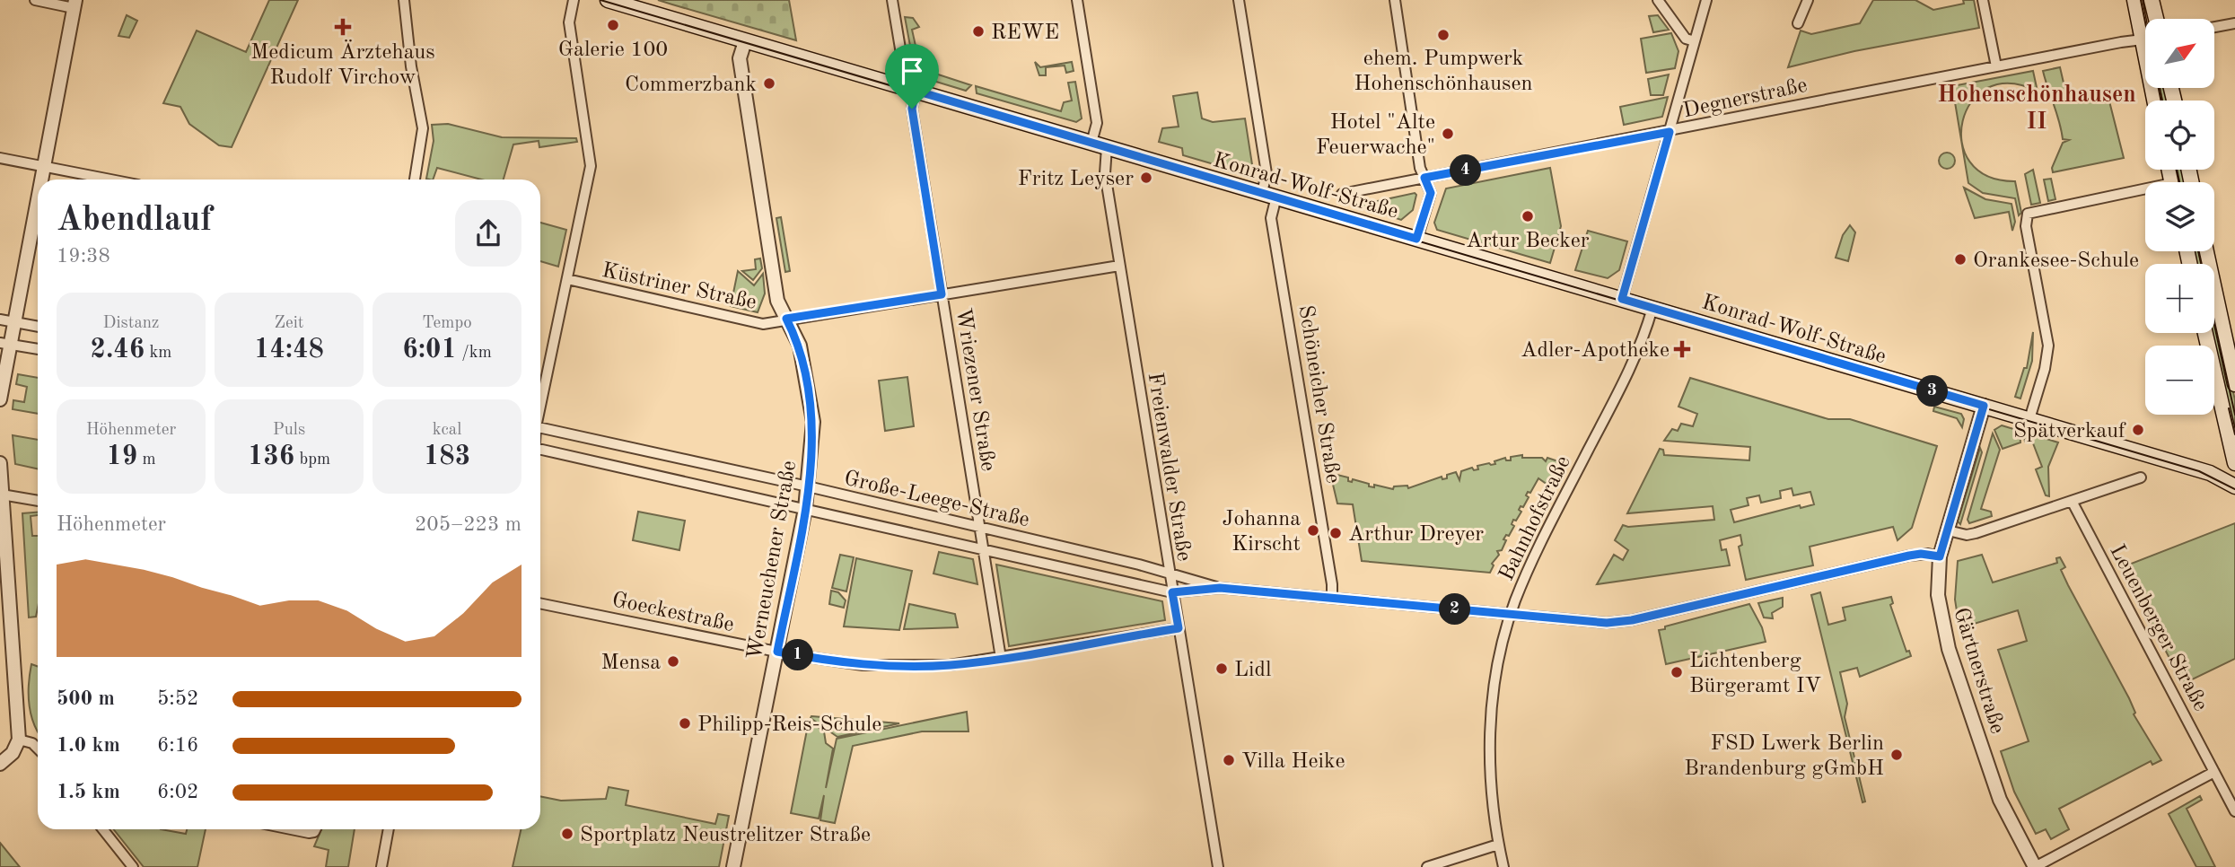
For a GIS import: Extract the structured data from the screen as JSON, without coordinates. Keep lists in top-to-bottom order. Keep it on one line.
{"streets":{"main road":["Konrad-Wolf-Straße"],"street":["Degnerstraße","Küstriner Straße","Wriezener Straße","Schöneicher Straße","Freienwalder Straße","Große-Leege-Straße","Bahnhofstraße","Werneuchener Straße","Goeckestraße","Leuenberger Straße","Gärtnerstraße"]},"crossings":[["Konrad-Wolf-Straße","Wriezener Straße"],["Konrad-Wolf-Straße","Schöneicher Straße"],["Konrad-Wolf-Straße","Freienwalder Straße"],["Konrad-Wolf-Straße","Bahnhofstraße"],["Konrad-Wolf-Straße","Werneuchener Straße"],["Konrad-Wolf-Straße","Gärtnerstraße"],["Küstriner Straße","Wriezener Straße"],["Küstriner Straße","Freienwalder Straße"],["Küstriner Straße","Werneuchener Straße"],["Wriezener Straße","Große-Leege-Straße"],["Wriezener Straße","Goeckestraße"],["Schöneicher Straße","Große-Leege-Straße"],["Freienwalder Straße","Große-Leege-Straße"],["Freienwalder Straße","Goeckestraße"],["Große-Leege-Straße","Bahnhofstraße"],["Große-Leege-Straße","Werneuchener Straße"],["Große-Leege-Straße","Gärtnerstraße"],["Werneuchener Straße","Goeckestraße"]],"districts":["Hohenschönhausen II"],"places":{"other":["Galerie 100","REWE","ehem. Pumpwerk Hohenschönhausen","Commerzbank","Hotel \"Alte Feuerwache\"","Fritz Leyser","Artur Becker","Orankesee-Schule","Spätverkauf","Johanna Kirscht","Arthur Dreyer","Mensa","Lidl","Lichtenberg Bürgeramt IV","Philipp-Reis-Schule","FSD Lwerk Berlin Brandenburg gGmbH","Villa Heike","Sportplatz Neustrelitzer Straße"],"health":["Medicum Ärztehaus Rudolf Virchow","Adler-Apotheke"]},"north":"top right","page":{"map_buttons":["+","−"],"pins":["4","3","2","1"],"heading":["Abendlauf","19:38"],"stats":[["Distanz","2.46 km"],["Zeit","14:48"],["Tempo","6:01 /km"],["Höhenmeter","19 m"],["Puls","136 bpm"],["kcal","183"]],"chart":["Höhenmeter","205–223 m"],"list":[{"name":"500 m","note":"5:52"},{"name":"1.0 km","note":"6:16"},{"name":"1.5 km","note":"6:02"}]}}
